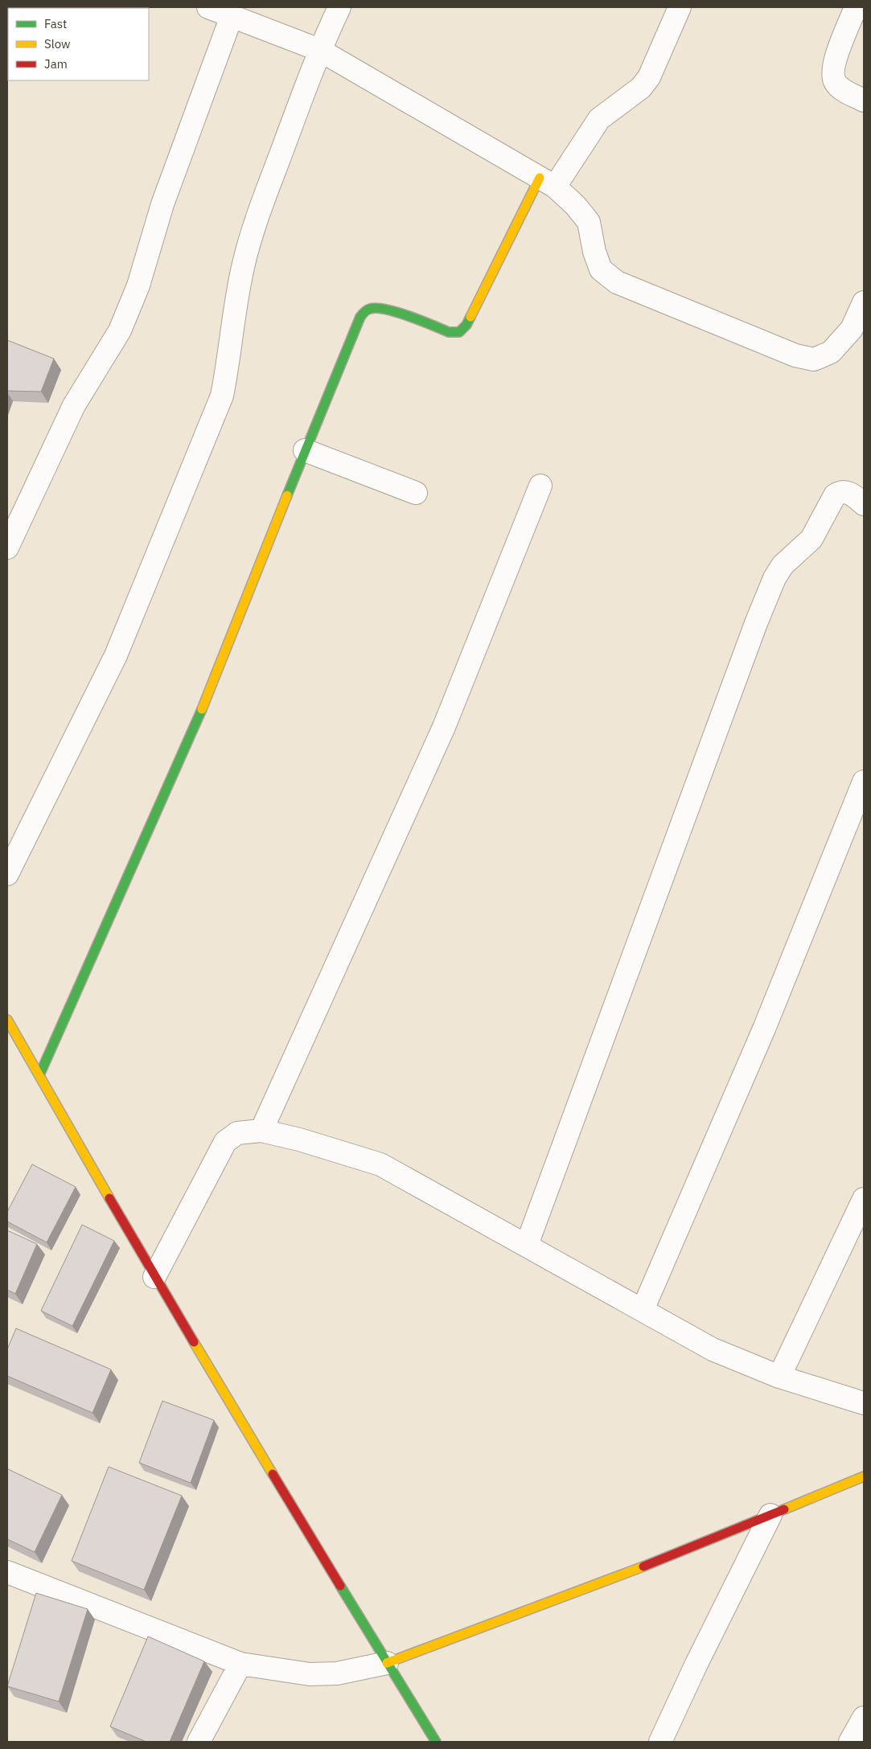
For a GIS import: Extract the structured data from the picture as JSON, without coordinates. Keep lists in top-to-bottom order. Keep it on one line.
{"legend":["Fast","Slow","Jam"]}
